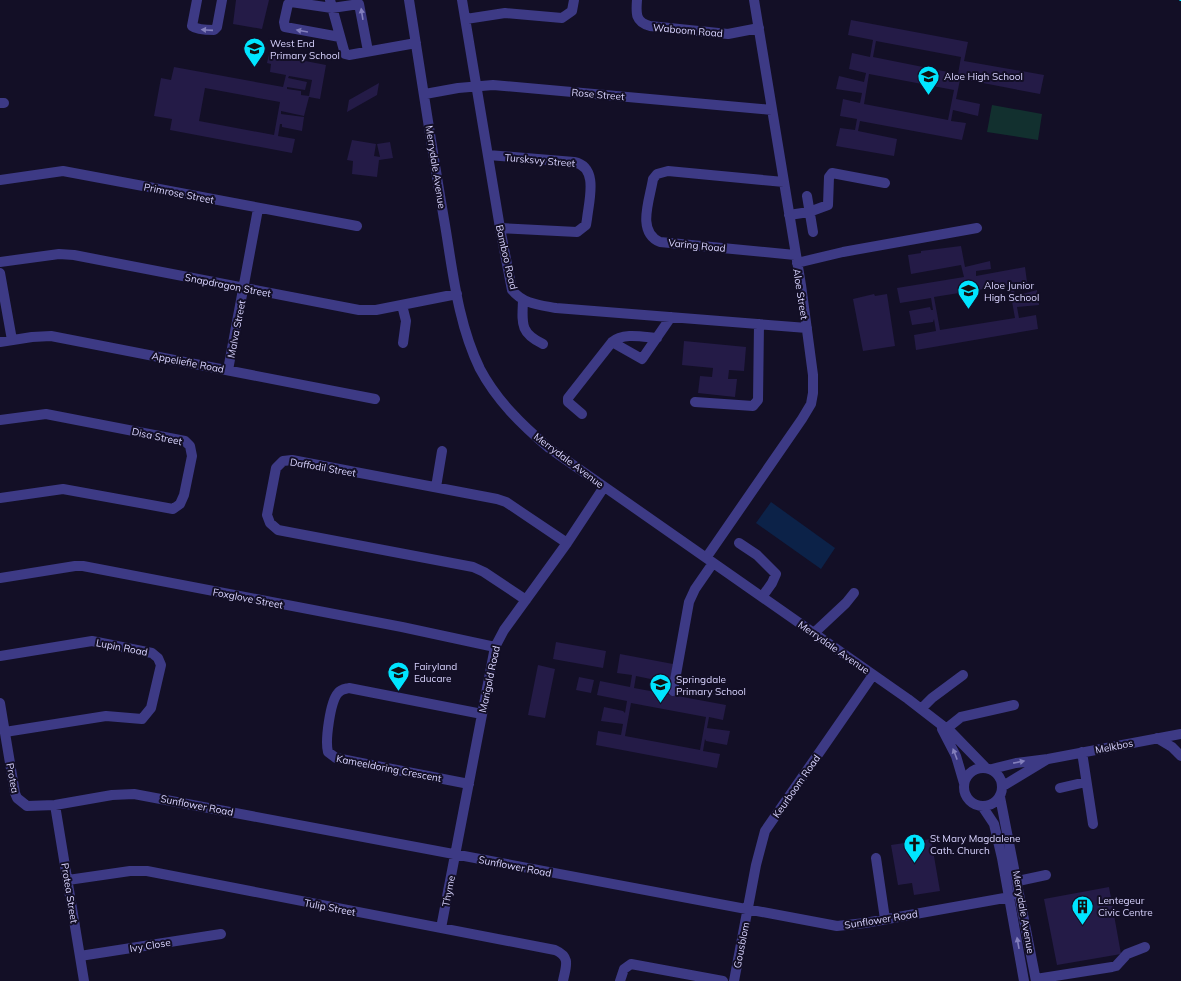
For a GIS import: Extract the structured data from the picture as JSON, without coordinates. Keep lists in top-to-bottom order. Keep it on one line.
{"streets":{"street":["Waboom Road","Rose Street","Tursksvy Street","Merrydale Avenue","Primrose Street","Varing Road","Bamboo Road","Snapdragon Street","Aloe Street","Malva Street","Appeliefie Road","Disa Street","Daffodil Street","Foxglove Street","Lupin Road","Marigold Road","Melkbos","Kameeldoring Crescent","Protea","Keurboom Road","Sunflower Road","Thyme","Protea Street","Tulip Street","Ivy Close","Gousblom"]},"crossings":[["Waboom Road","Aloe Street"],["Rose Street","Merrydale Avenue"],["Rose Street","Bamboo Road"],["Rose Street","Aloe Street"],["Tursksvy Street","Bamboo Road"],["Merrydale Avenue","Snapdragon Street"],["Merrydale Avenue","Aloe Street"],["Merrydale Avenue","Marigold Road"],["Merrydale Avenue","Melkbos"],["Merrydale Avenue","Keurboom Road"],["Merrydale Avenue","Sunflower Road"],["Primrose Street","Malva Street"],["Varing Road","Aloe Street"],["Bamboo Road","Aloe Street"],["Snapdragon Street","Malva Street"],["Malva Street","Appeliefie Road"],["Daffodil Street","Marigold Road"],["Foxglove Street","Marigold Road"],["Lupin Road","Protea"],["Marigold Road","Kameeldoring Crescent"],["Marigold Road","Sunflower Road"],["Marigold Road","Thyme"],["Protea","Sunflower Road"],["Keurboom Road","Sunflower Road"],["Keurboom Road","Gousblom"],["Sunflower Road","Thyme"],["Sunflower Road","Protea Street"],["Sunflower Road","Gousblom"],["Thyme","Tulip Street"],["Protea Street","Tulip Street"],["Protea Street","Ivy Close"]],"places":{"school or university":["West End Primary School","Aloe High School","Aloe Junior High School","Fairyland Educare","Springdale Primary School"],"church":["St Mary Magdalene Cath. Church"],"building":["Lentegeur Civic Centre"]}}
